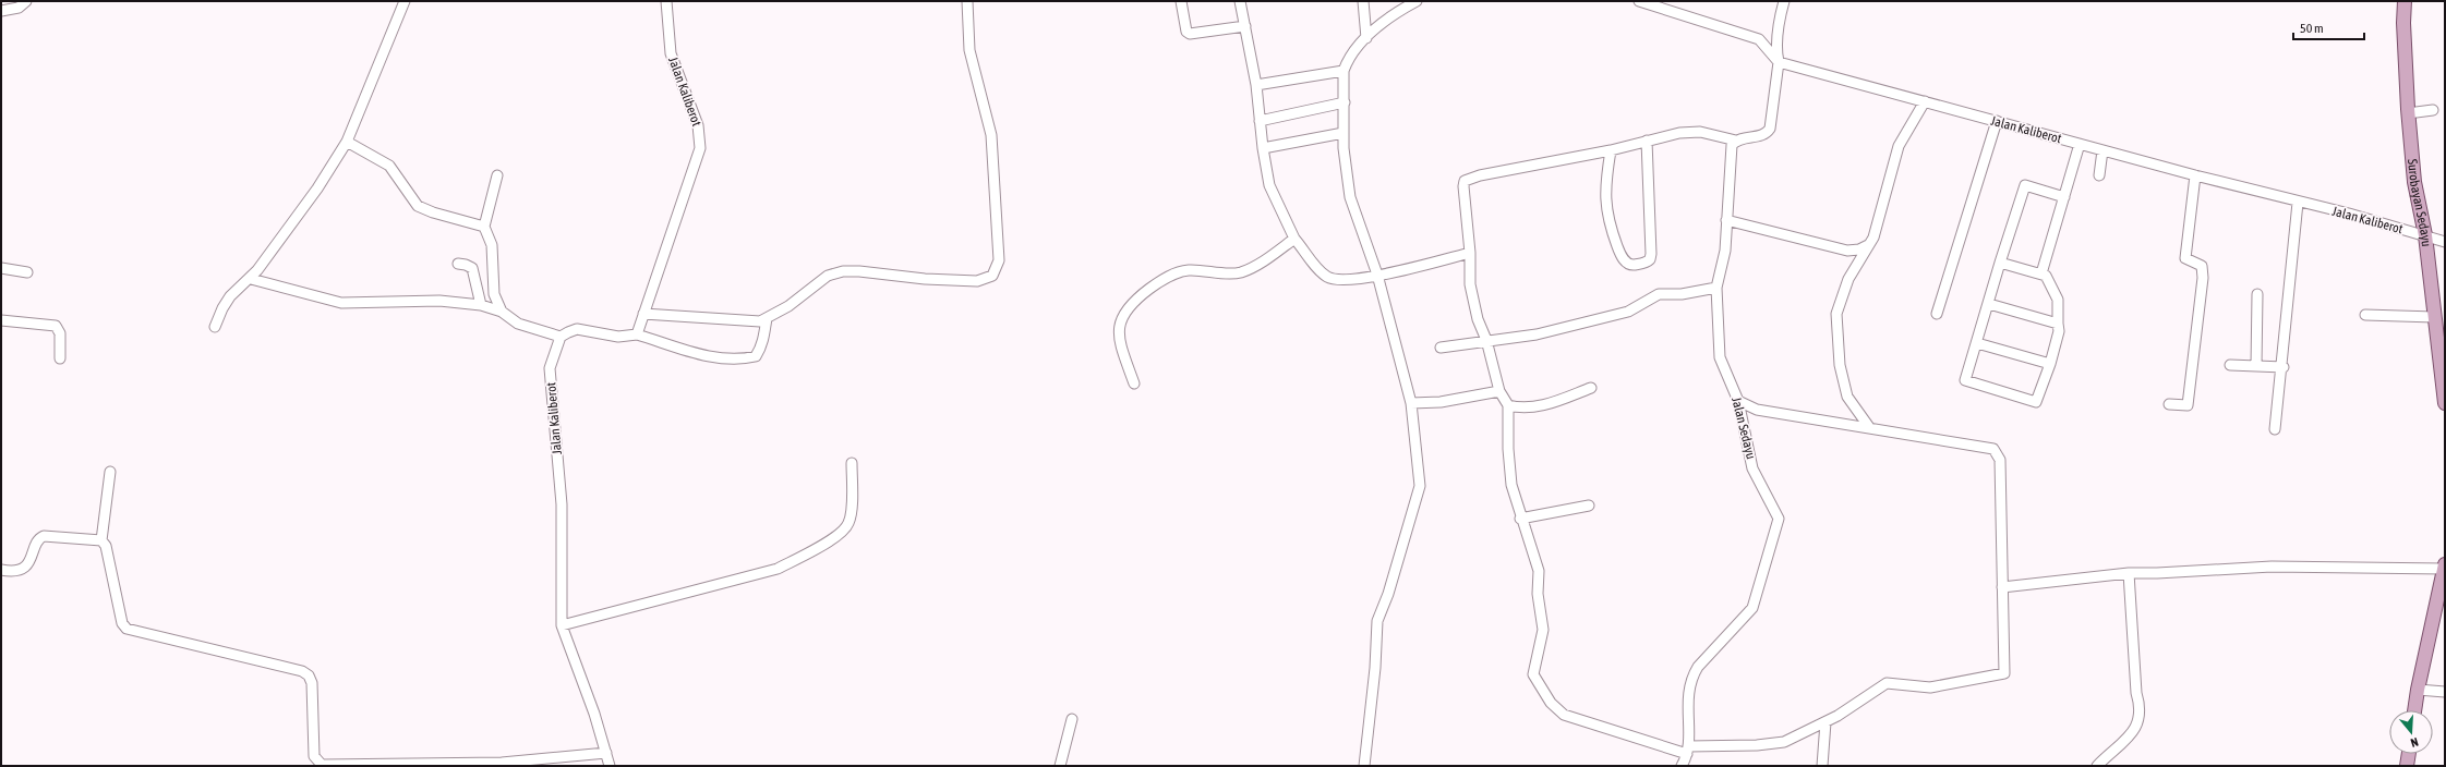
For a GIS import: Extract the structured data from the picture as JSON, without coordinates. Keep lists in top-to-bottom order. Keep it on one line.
{"streets":{"main road":["Surobayan Sedayu"],"street":["Jalan Kaliberot","Jalan Sedayu"]},"crossings":[["Jalan Kaliberot","Surobayan Sedayu"]],"scale_bar":"50 m","north":"bottom"}
